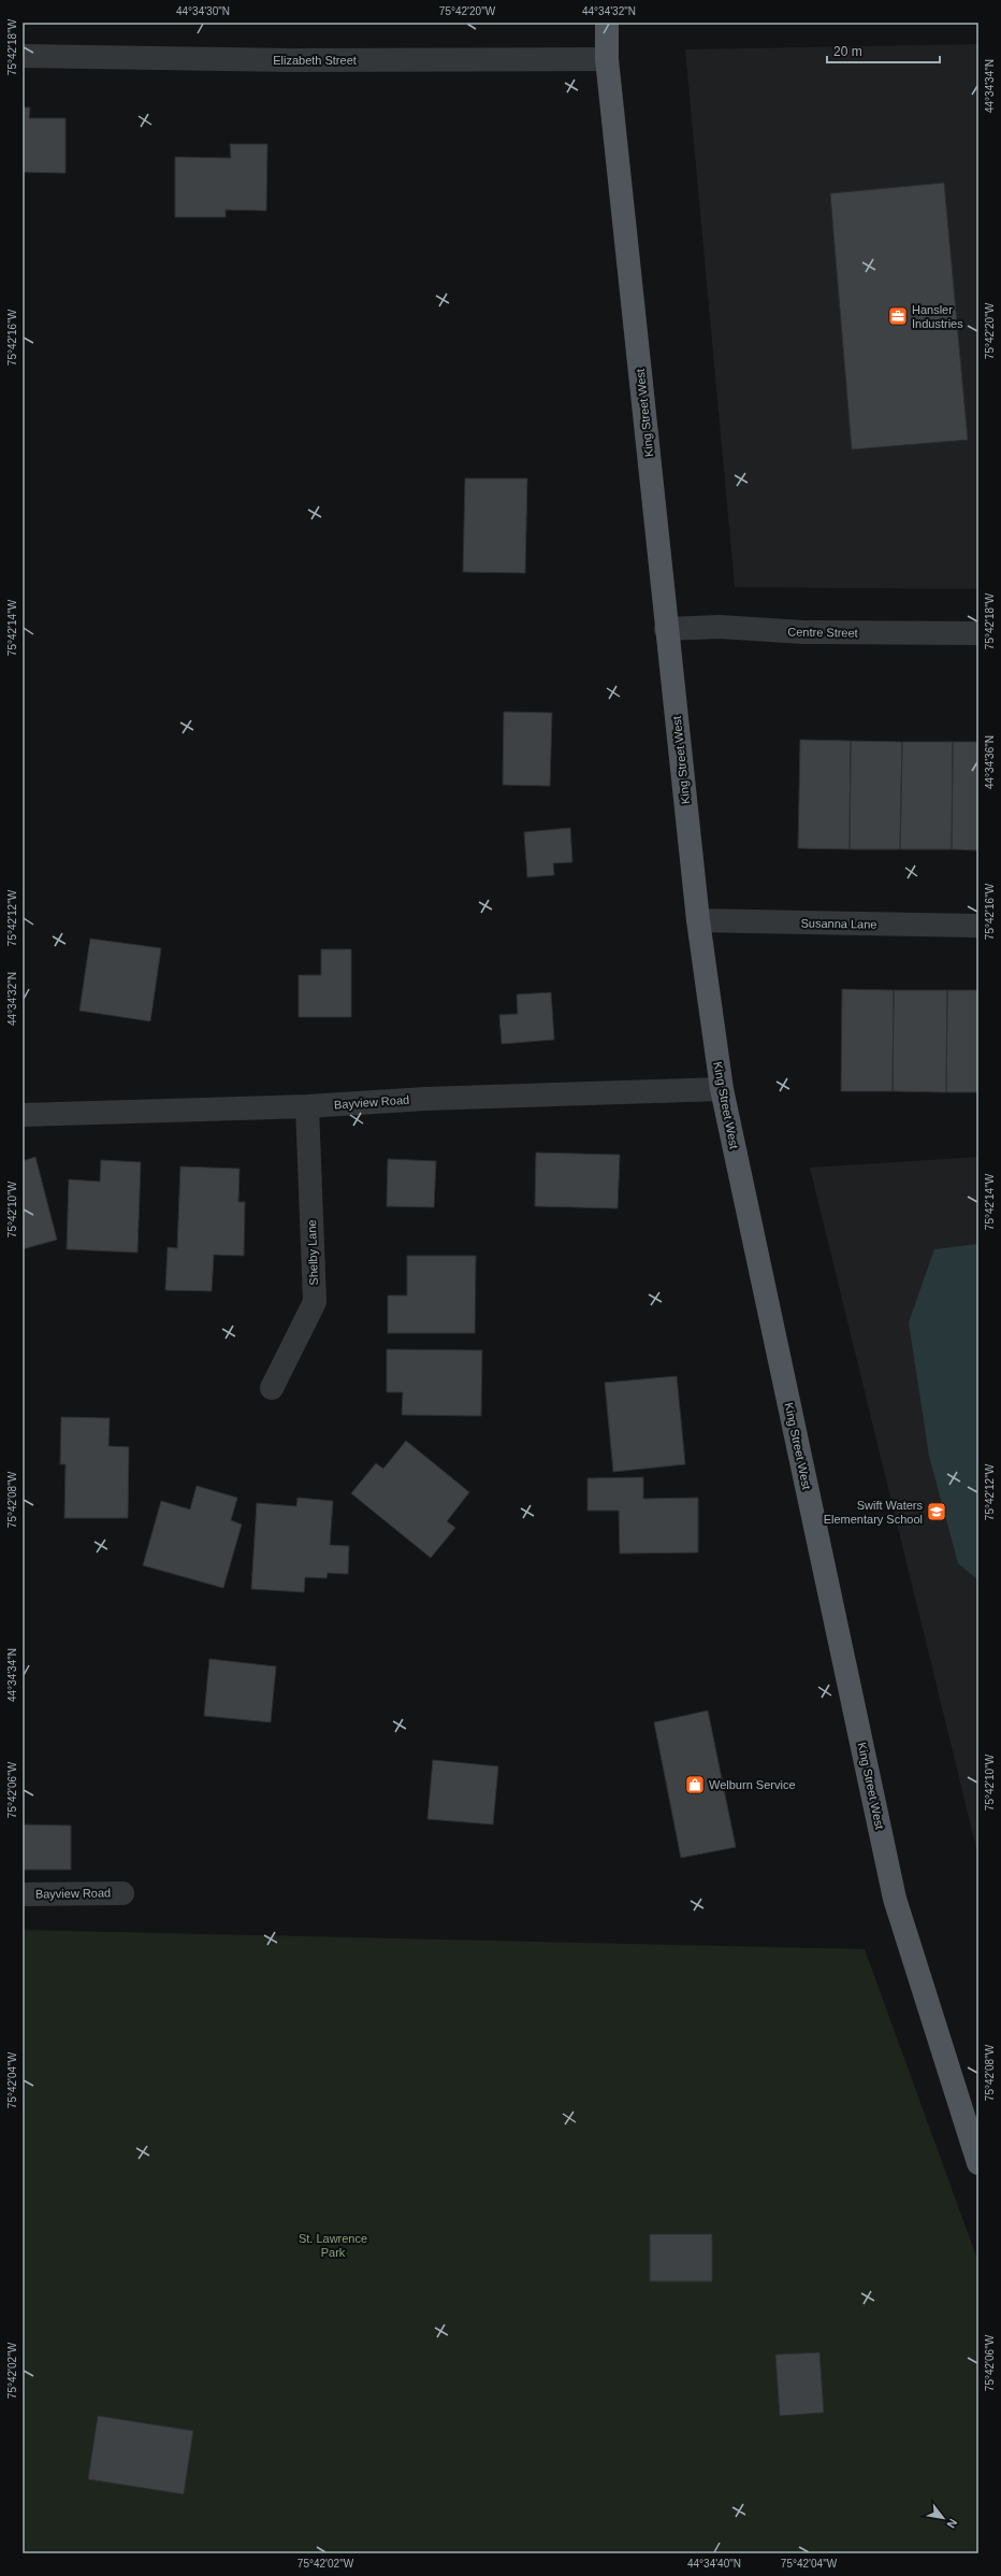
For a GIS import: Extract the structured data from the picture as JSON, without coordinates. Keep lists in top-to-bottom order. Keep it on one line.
{"streets":{"main road":["King Street West"],"street":["Elizabeth Street","Centre Street","Susanna Lane","Bayview Road","Shelby Lane"]},"crossings":[["Elizabeth Street","King Street West"],["King Street West","Centre Street"],["King Street West","Susanna Lane"],["King Street West","Bayview Road"],["Bayview Road","Shelby Lane"]],"parks":["St. Lawrence Park"],"places":{"office":["Hansler Industries"],"school or university":["Swift Waters Elementary School"],"shop":["Welburn Service"]},"scale_bar":"20 m","north":"bottom right","coordinates":["44°34'30\"N","75°42'20\"W","44°34'32\"N","75°42'18\"W","44°34'34\"N","75°42'16\"W","75°42'14\"W","44°34'36\"N","75°42'12\"W","75°42'10\"W","75°42'08\"W","75°42'06\"W","75°42'04\"W","75°42'02\"W","44°34'40\"N"]}
